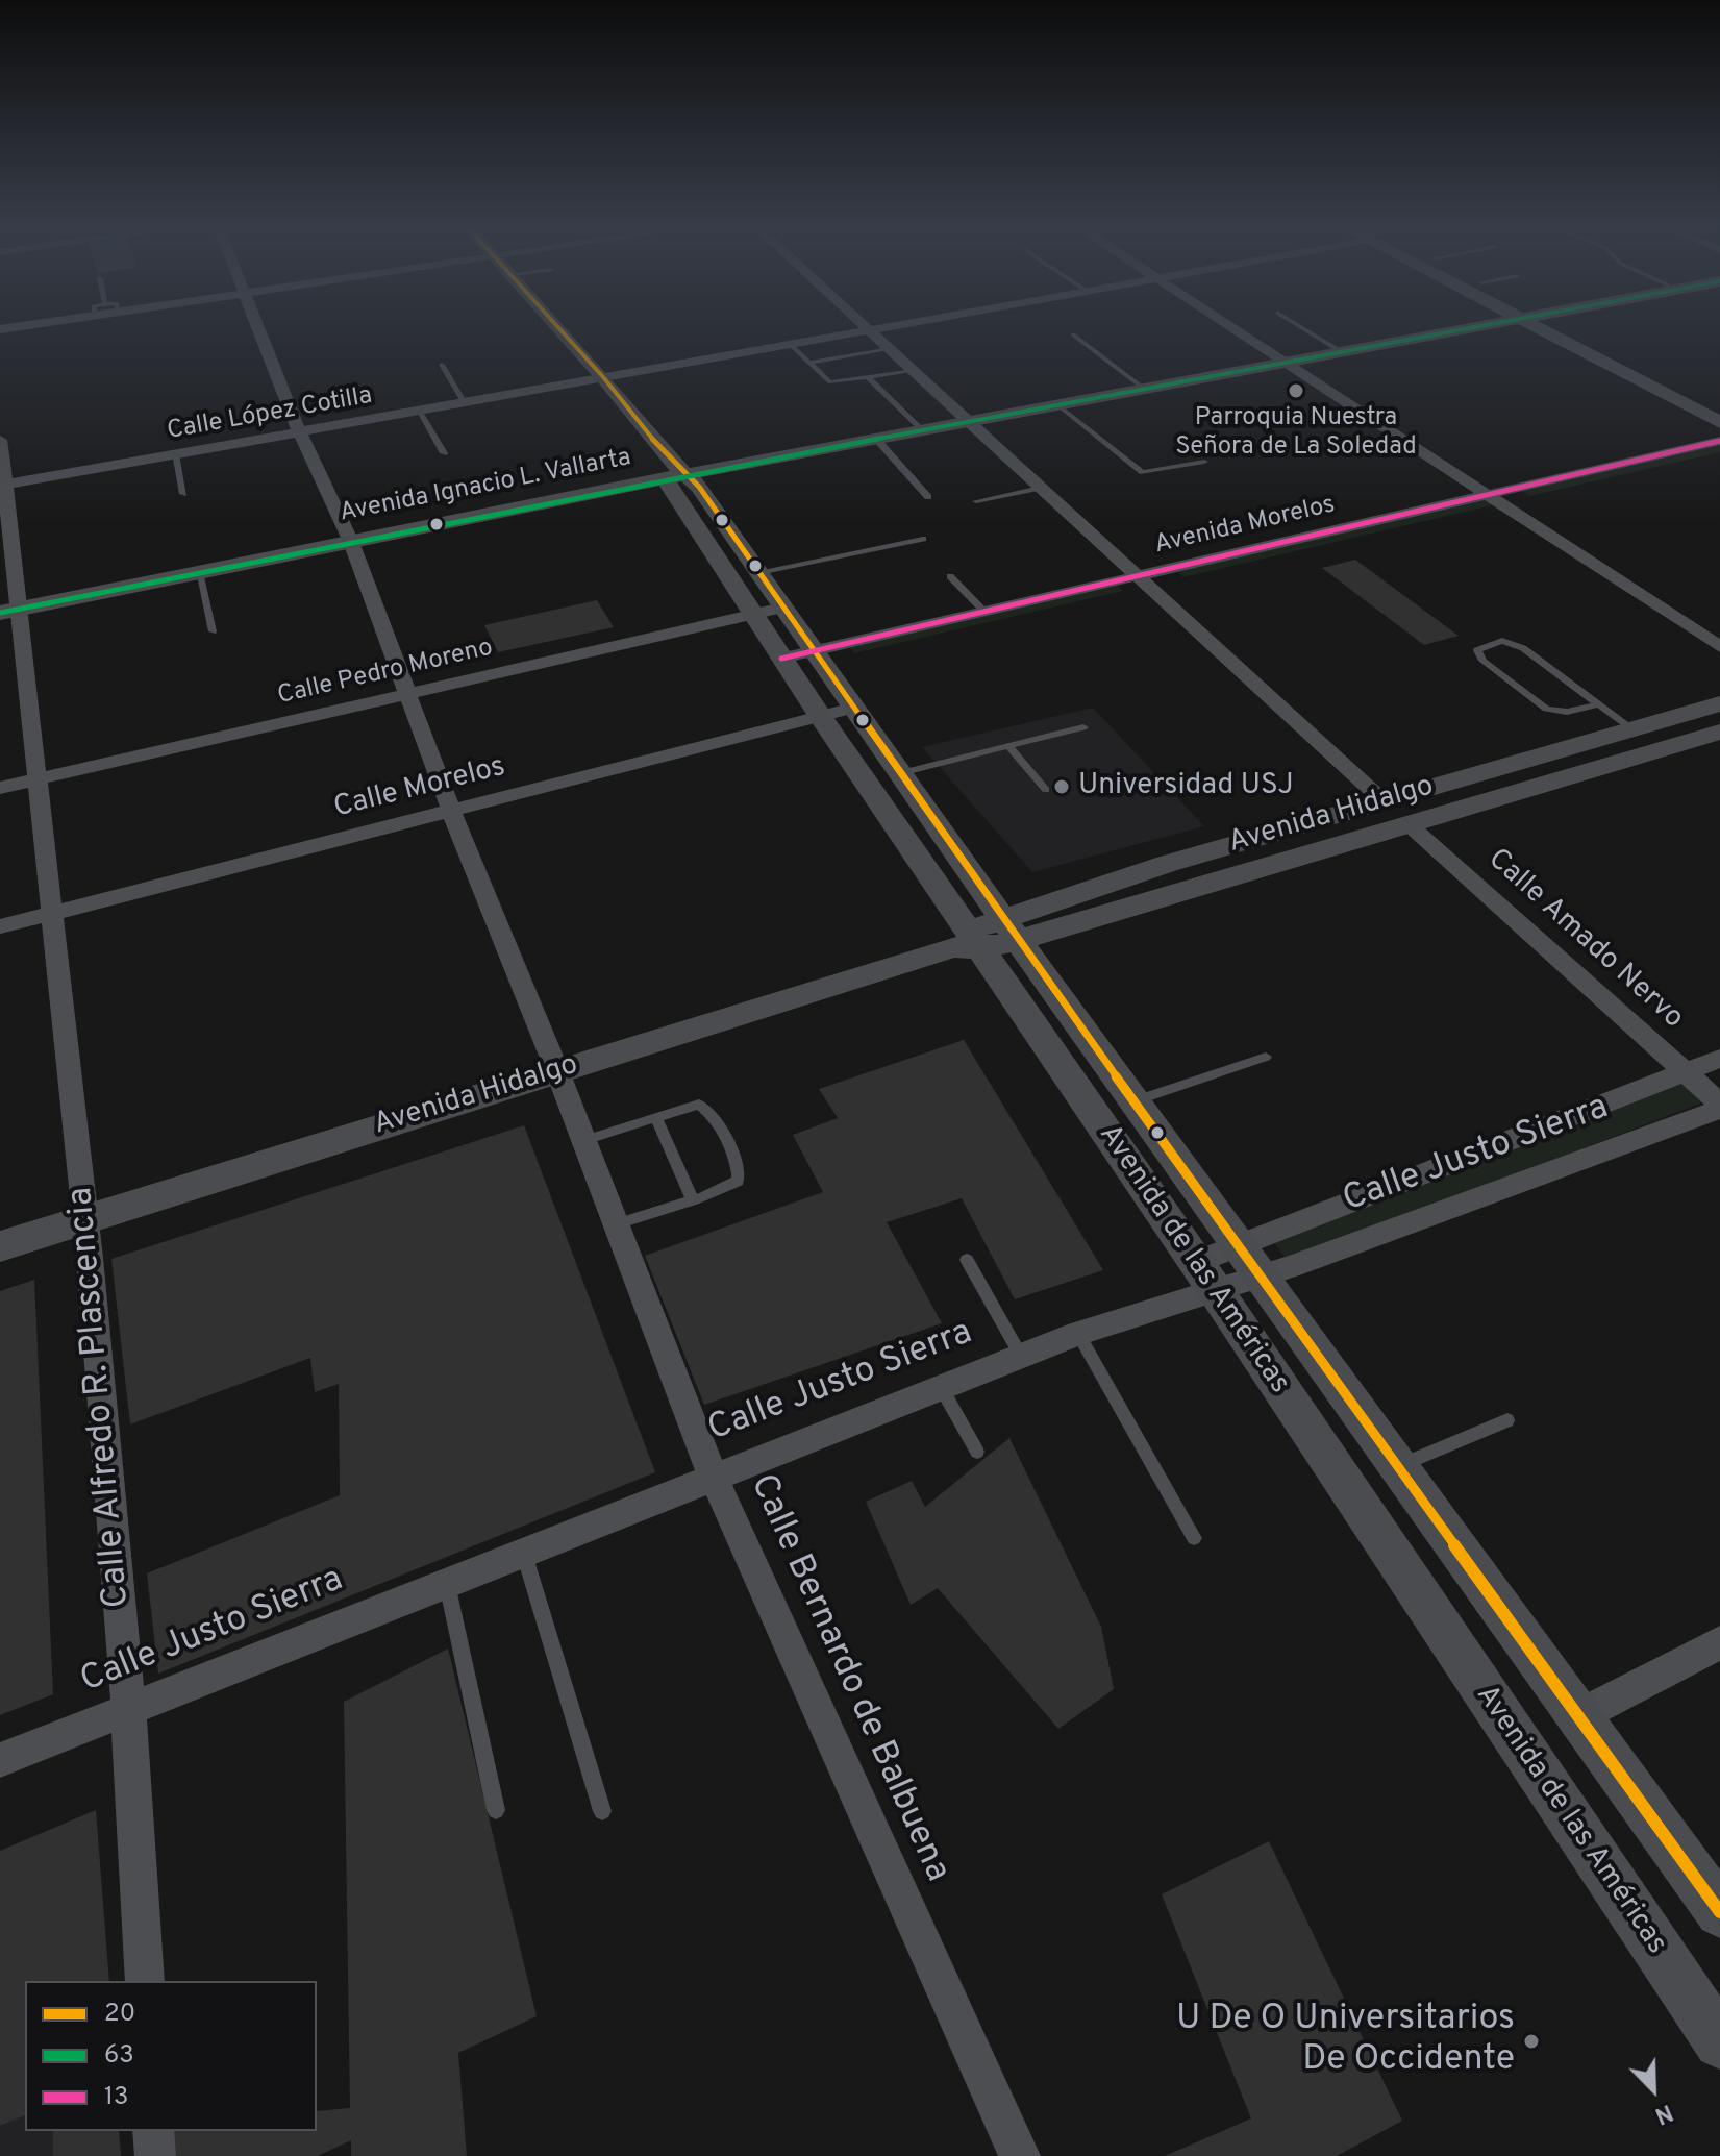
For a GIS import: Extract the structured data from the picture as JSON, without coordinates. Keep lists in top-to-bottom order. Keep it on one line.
{"streets":{"main road":["Avenida Ignacio L. Vallarta","Avenida Hidalgo","Avenida de las Américas"],"street":["Calle López Cotilla","Avenida Morelos","Calle Pedro Moreno","Calle Morelos","Calle Amado Nervo","Calle Justo Sierra","Calle Alfredo R. Plascencia","Calle Bernardo de Balbuena"]},"crossings":[["Calle López Cotilla","Avenida de las Américas"],["Calle López Cotilla","Calle Alfredo R. Plascencia"],["Calle López Cotilla","Calle Bernardo de Balbuena"],["Avenida Ignacio L. Vallarta","Avenida de las Américas"],["Avenida Ignacio L. Vallarta","Calle Alfredo R. Plascencia"],["Avenida Ignacio L. Vallarta","Calle Bernardo de Balbuena"],["Avenida Morelos","Avenida de las Américas"],["Calle Pedro Moreno","Avenida de las Américas"],["Calle Pedro Moreno","Calle Alfredo R. Plascencia"],["Calle Pedro Moreno","Calle Bernardo de Balbuena"],["Calle Morelos","Avenida de las Américas"],["Calle Morelos","Calle Alfredo R. Plascencia"],["Calle Morelos","Calle Bernardo de Balbuena"],["Avenida Hidalgo","Calle Amado Nervo"],["Avenida Hidalgo","Avenida de las Américas"],["Avenida Hidalgo","Calle Alfredo R. Plascencia"],["Avenida Hidalgo","Calle Bernardo de Balbuena"],["Calle Amado Nervo","Calle Justo Sierra"],["Calle Justo Sierra","Avenida de las Américas"],["Calle Justo Sierra","Calle Alfredo R. Plascencia"],["Calle Justo Sierra","Calle Bernardo de Balbuena"]],"places":["Parroquia Nuestra Señora de La Soledad","Universidad USJ","U De O Universitarios De Occidente"],"lines":["transit line 20","transit line 63","transit line 13"],"legend":["20","63","13"],"north":"bottom right"}
